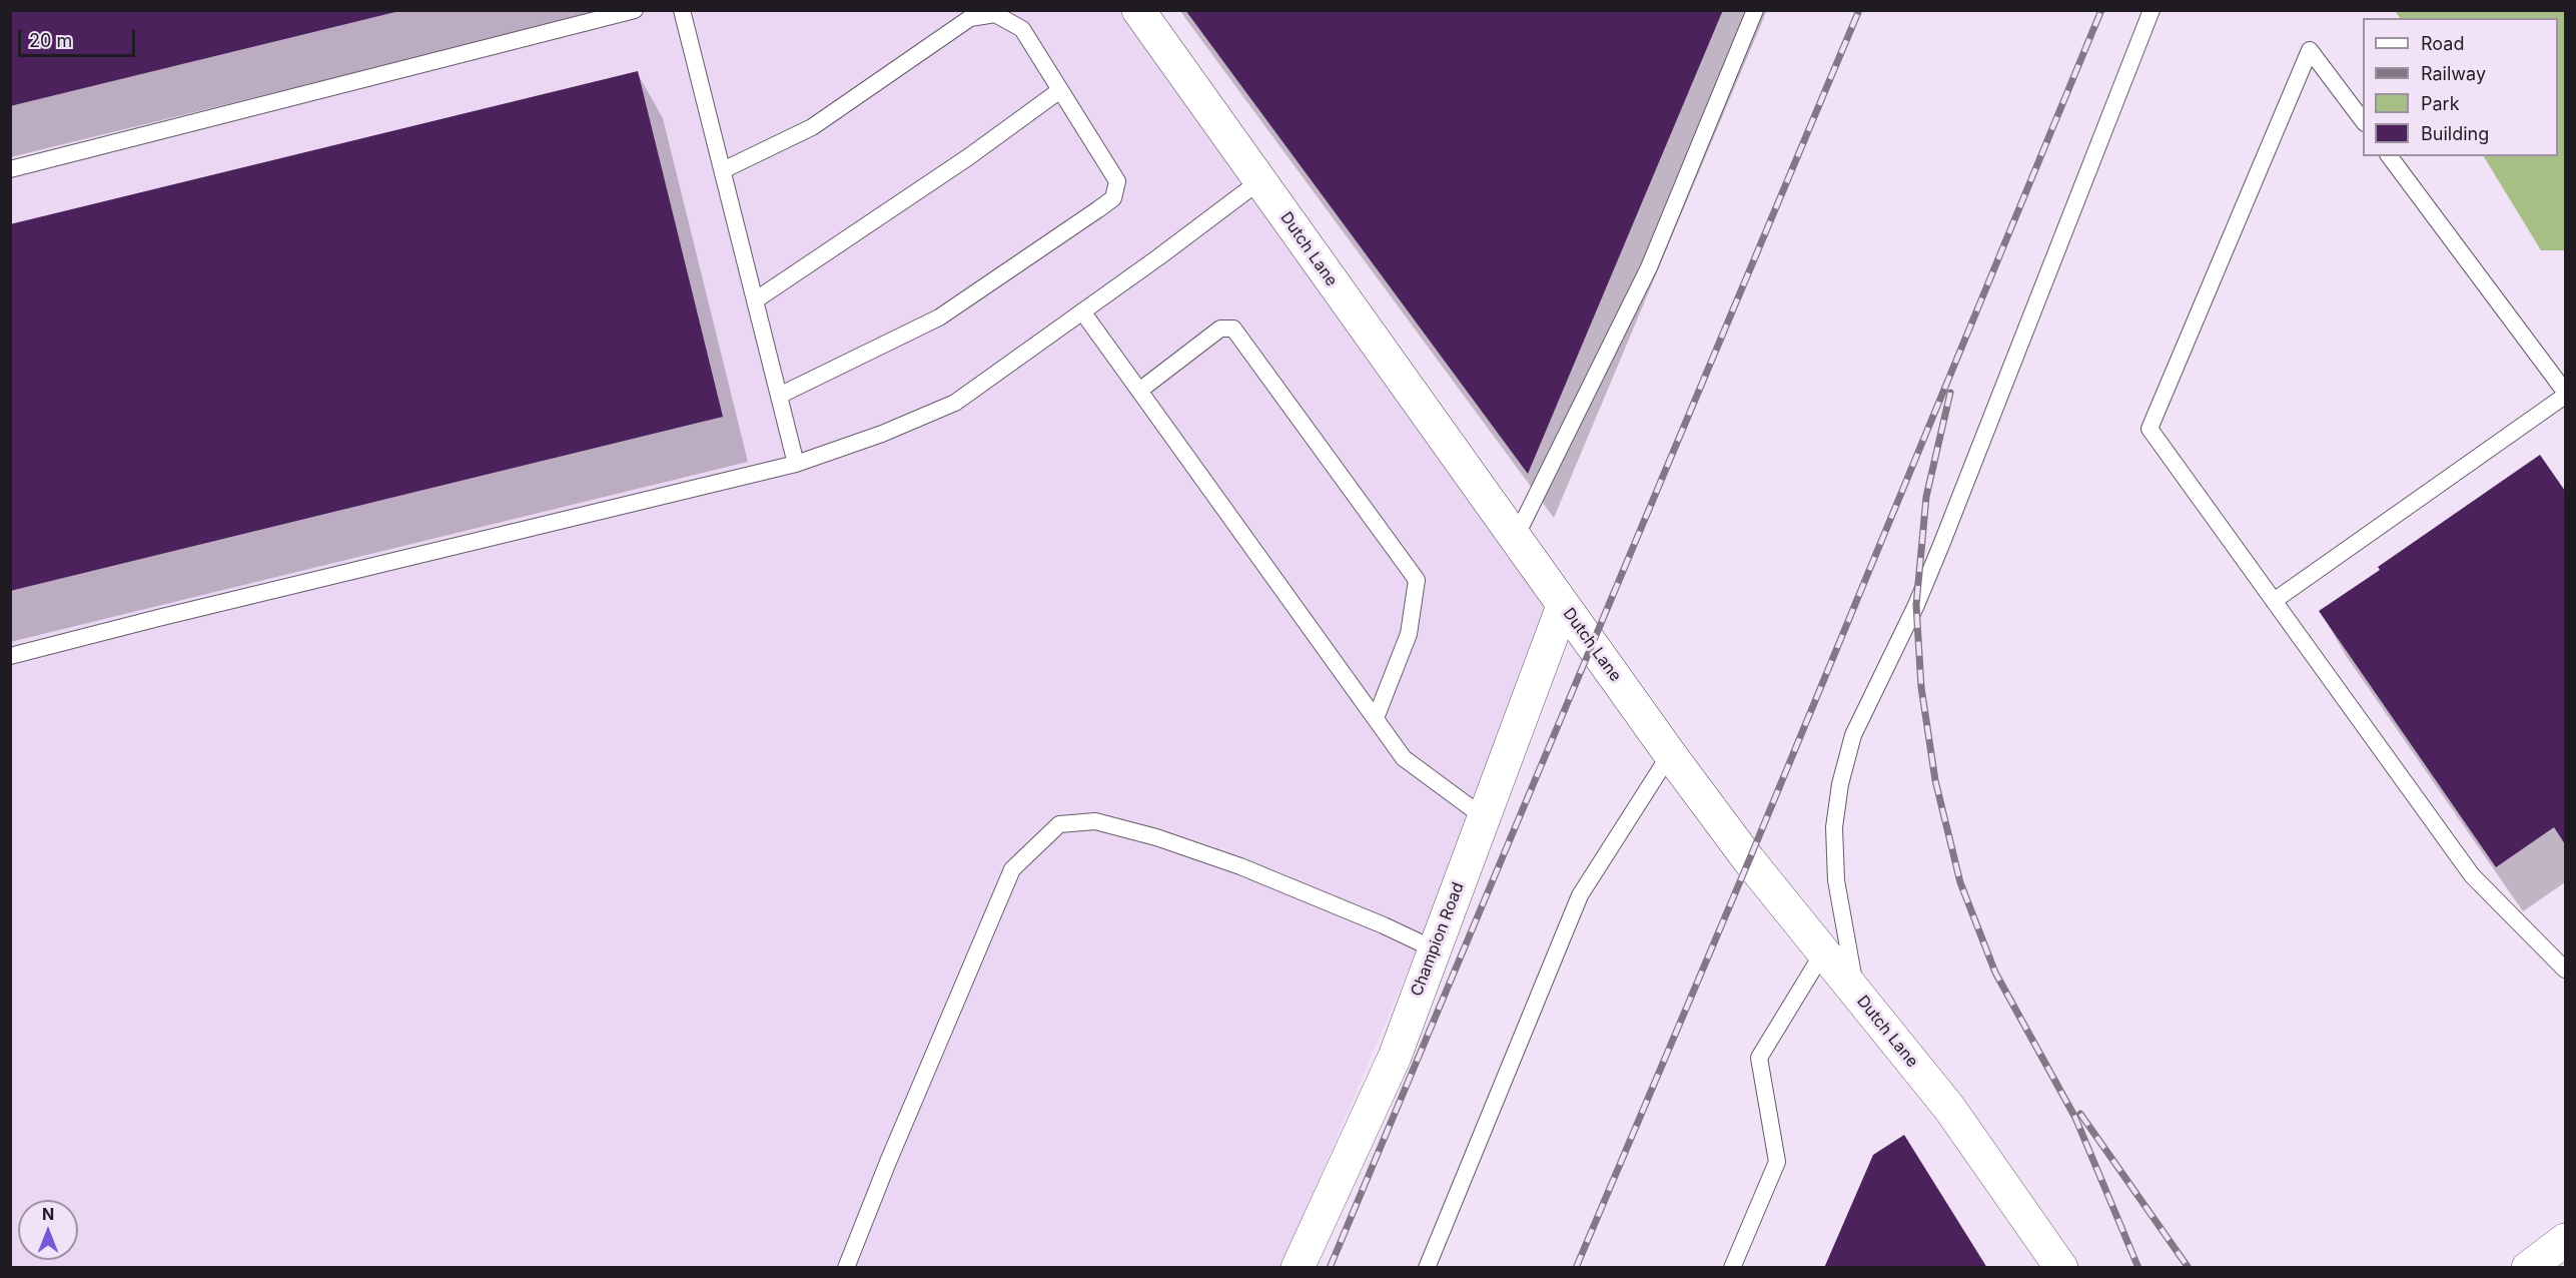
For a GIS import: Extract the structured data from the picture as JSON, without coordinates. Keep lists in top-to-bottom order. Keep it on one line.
{"streets":{"street":["Dutch Lane","Champion Road"]},"crossings":[["Dutch Lane","Champion Road"]],"legend":["Road","Railway","Park","Building"],"scale_bar":"20 m","north":"top"}
